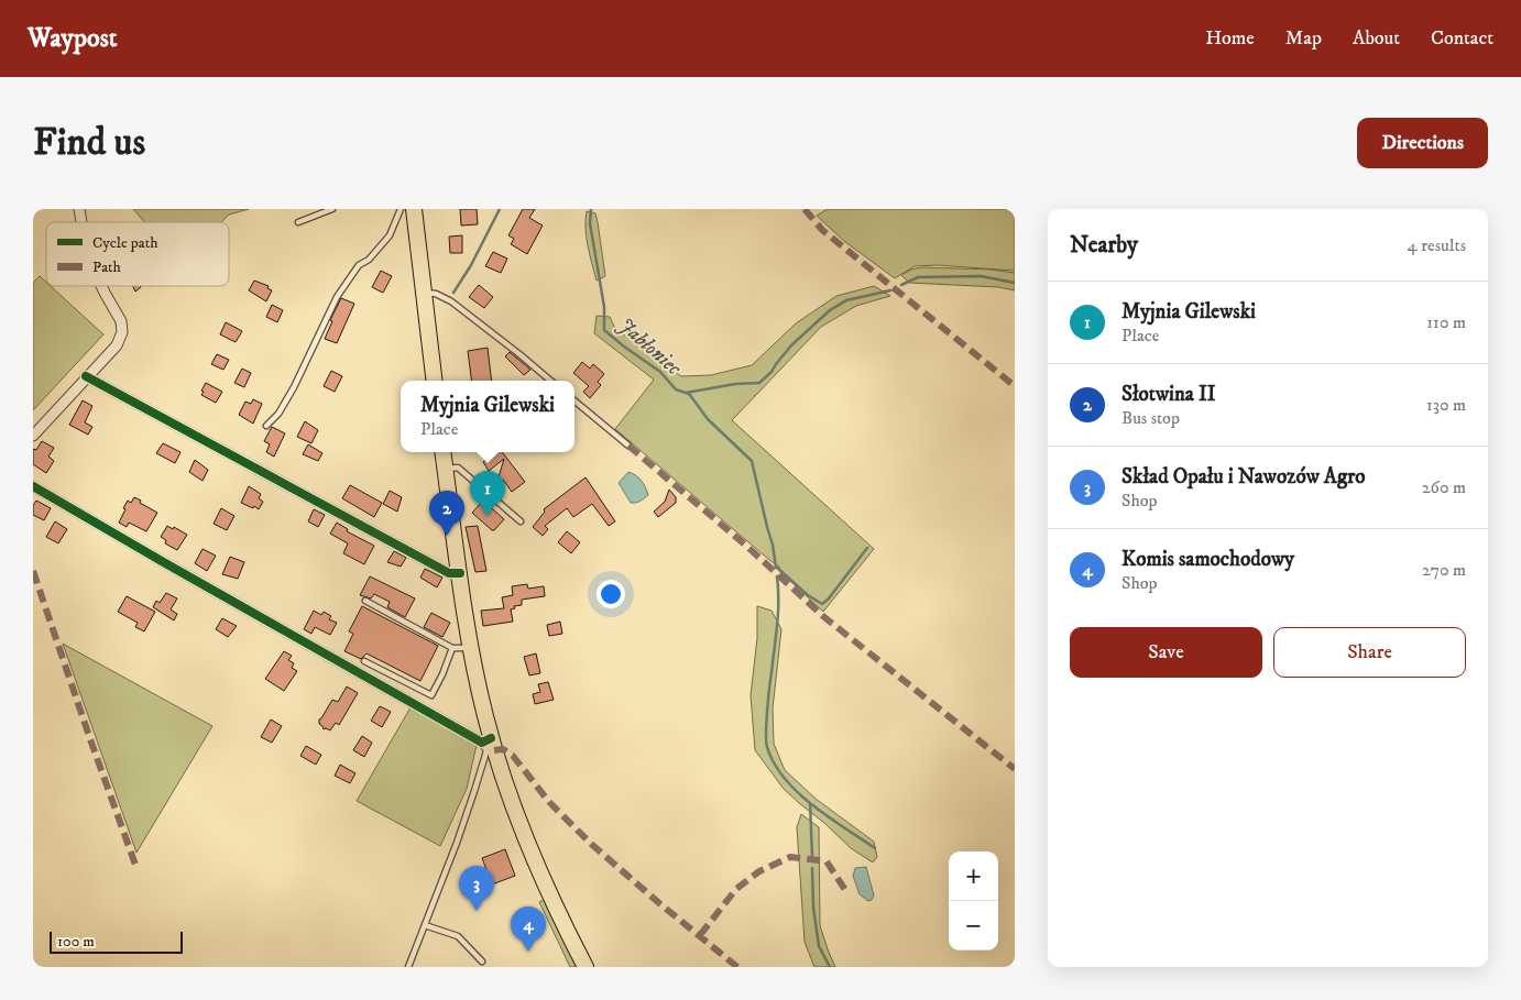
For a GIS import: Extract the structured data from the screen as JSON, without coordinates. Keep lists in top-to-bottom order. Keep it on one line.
{"water":["Jabłoniec"],"legend":["Cycle path","Path"],"scale_bar":"100 m","page":{"header":"Waypost","nav":["Home","Map","About","Contact"],"buttons":["Directions",["Save","Share"]],"title":"Find us","heading":["Nearby","4 results"],"list":[{"mark":"1","name":"Myjnia Gilewski","note":"Place","value":"110 m"},{"mark":"2","name":"Słotwina II","note":"Bus stop","value":"130 m"},{"mark":"3","name":"Skład Opału i Nawozów Agro","note":"Shop","value":"260 m"},{"mark":"4","name":"Komis samochodowy","note":"Shop","value":"270 m"}],"popup":["Myjnia Gilewski","Place"],"pins":["1","2","3","4"],"map_buttons":["+","−"],"scale":"100 m"}}
